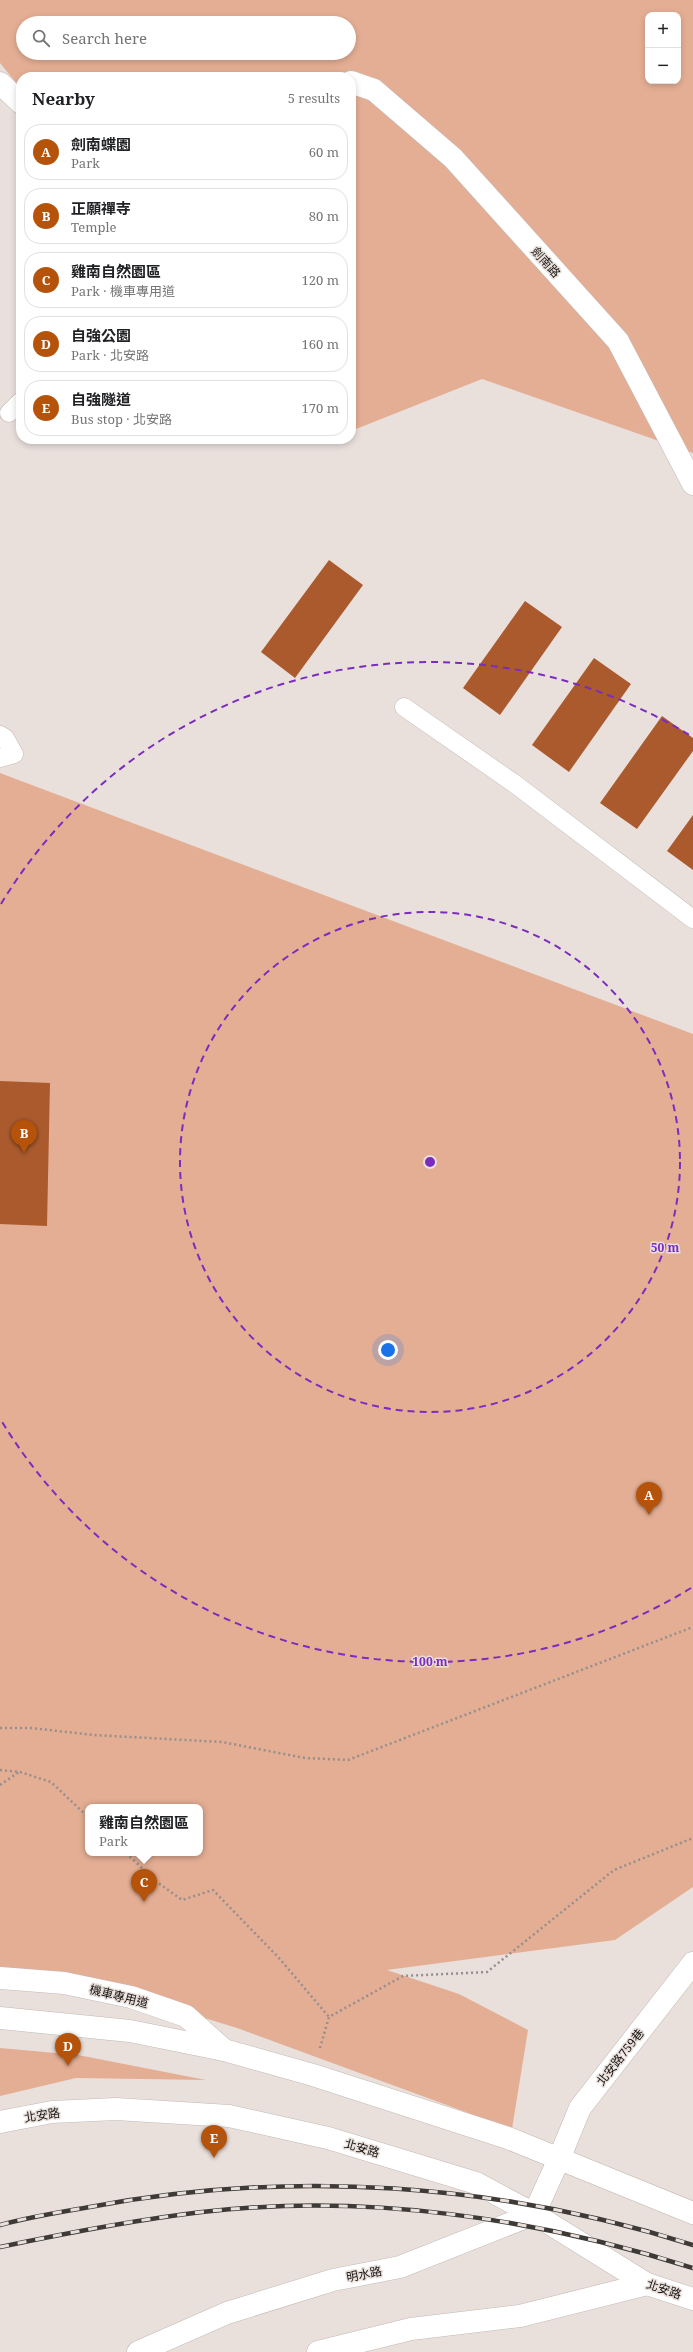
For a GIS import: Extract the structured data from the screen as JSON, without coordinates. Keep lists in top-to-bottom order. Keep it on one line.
{"streets":{"street":["劍南路","機車專用道","北安路759巷","北安路","明水路"]},"crossings":[["北安路","明水路"]],"page":{"map_buttons":["+","−"],"search":"Search here","heading":["Nearby","5 results"],"list":[{"mark":"A","name":"劍南蝶園","note":"Park","value":"60 m"},{"mark":"B","name":"正願禪寺","note":"Temple","value":"80 m"},{"mark":"C","name":"雞南自然園區","note":"Park · 機車專用道","value":"120 m"},{"mark":"D","name":"自強公園","note":"Park · 北安路","value":"160 m"},{"mark":"E","name":"自強隧道","note":"Bus stop · 北安路","value":"170 m"}],"pins":["B","A","C","D","E"],"popup":["雞南自然園區","Park"]},"rings":["50 m","100 m"]}
